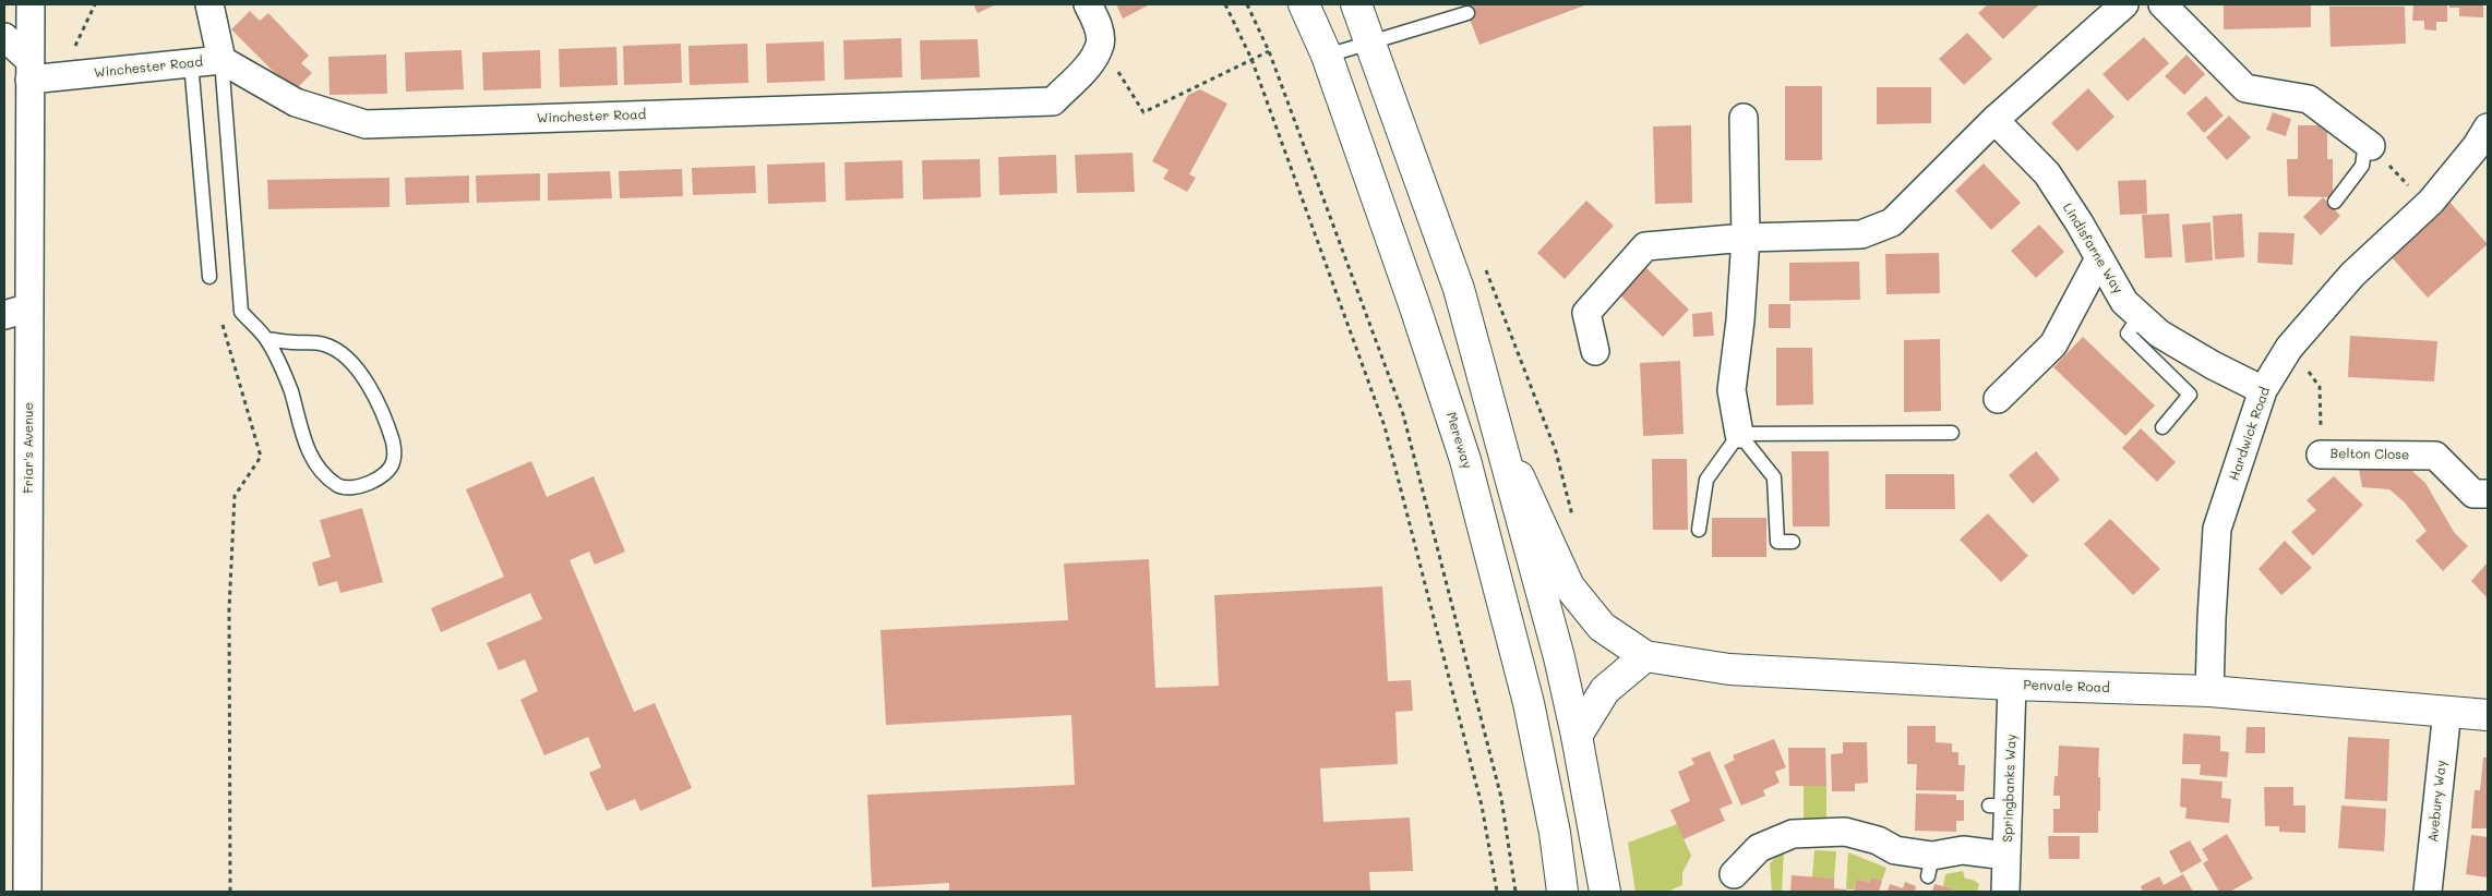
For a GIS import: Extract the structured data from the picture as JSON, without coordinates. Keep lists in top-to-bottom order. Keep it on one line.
{"streets":{"main road":["Mereway","Penvale Road"],"street":["Winchester Road","Lindisfarne Way","Hardwick Road","Friar's Avenue","Belton Close","Springbanks Way","Avebury Way"]},"crossings":[["Winchester Road","Friar's Avenue"],["Lindisfarne Way","Hardwick Road"],["Hardwick Road","Belton Close"],["Hardwick Road","Penvale Road"],["Penvale Road","Springbanks Way"],["Penvale Road","Avebury Way"]]}
